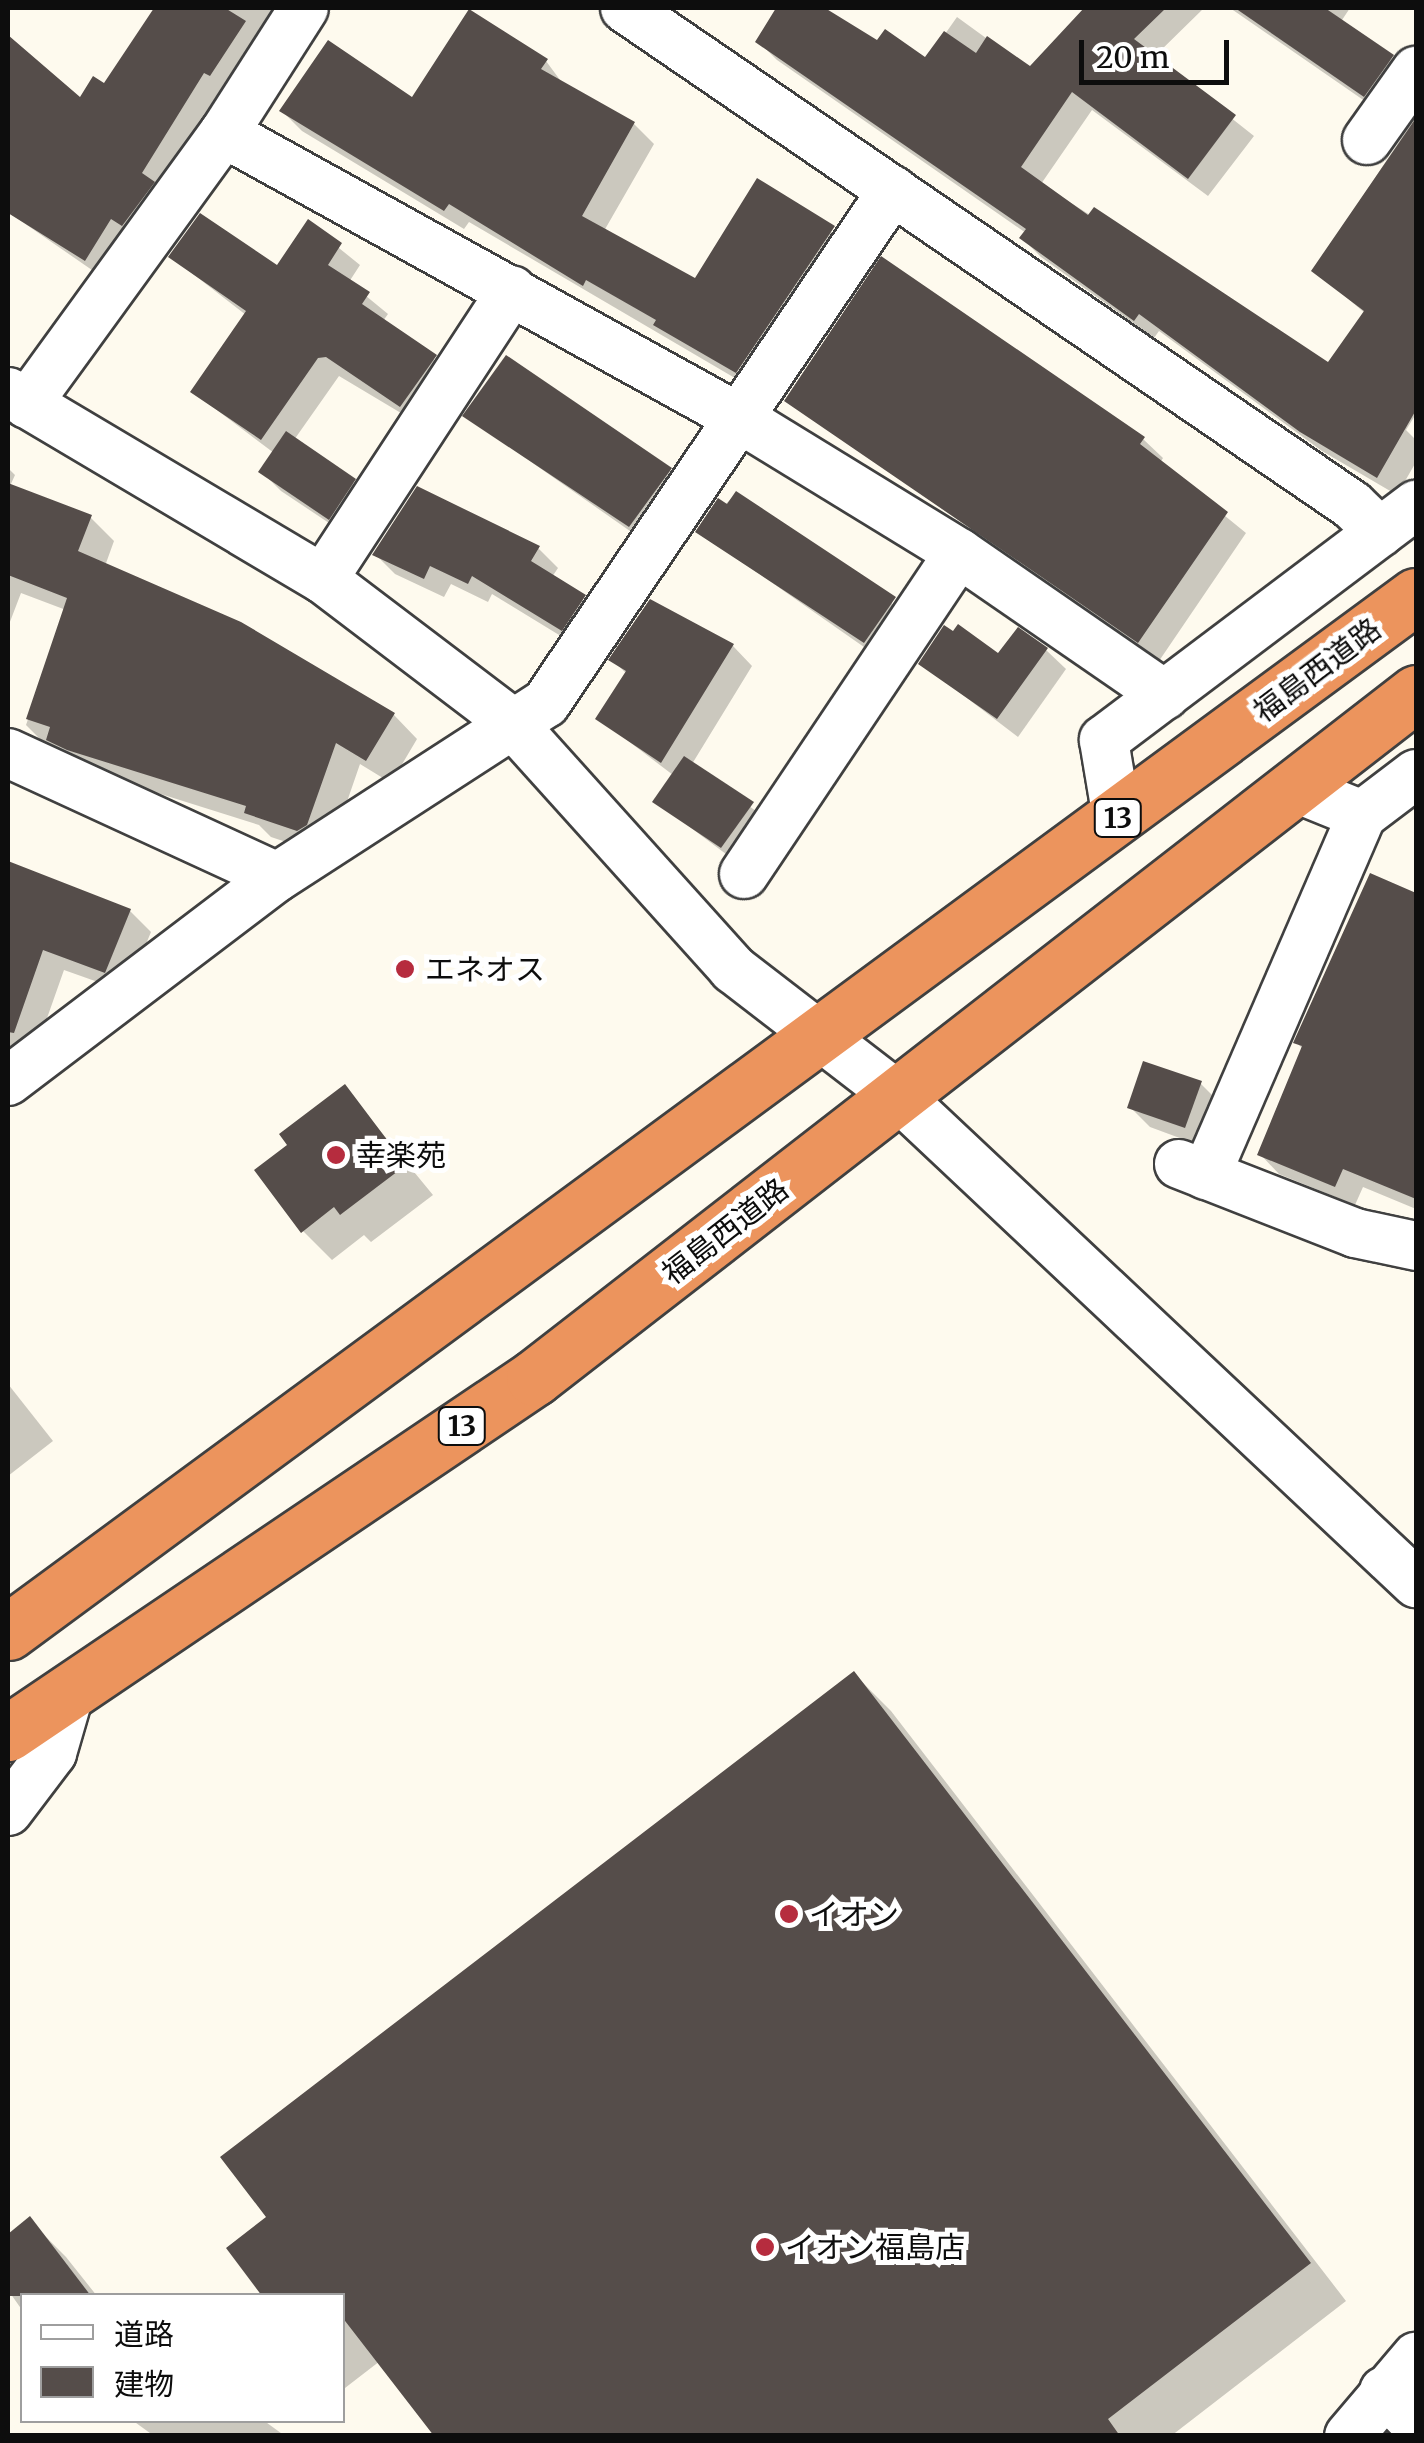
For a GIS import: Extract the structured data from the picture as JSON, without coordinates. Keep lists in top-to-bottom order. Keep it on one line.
{"streets":{"highway":["福島西道路","13"]},"places":["エネオス","幸楽苑","イオン","イオン福島店"],"legend":["道路","建物"],"scale_bar":"20 m"}
